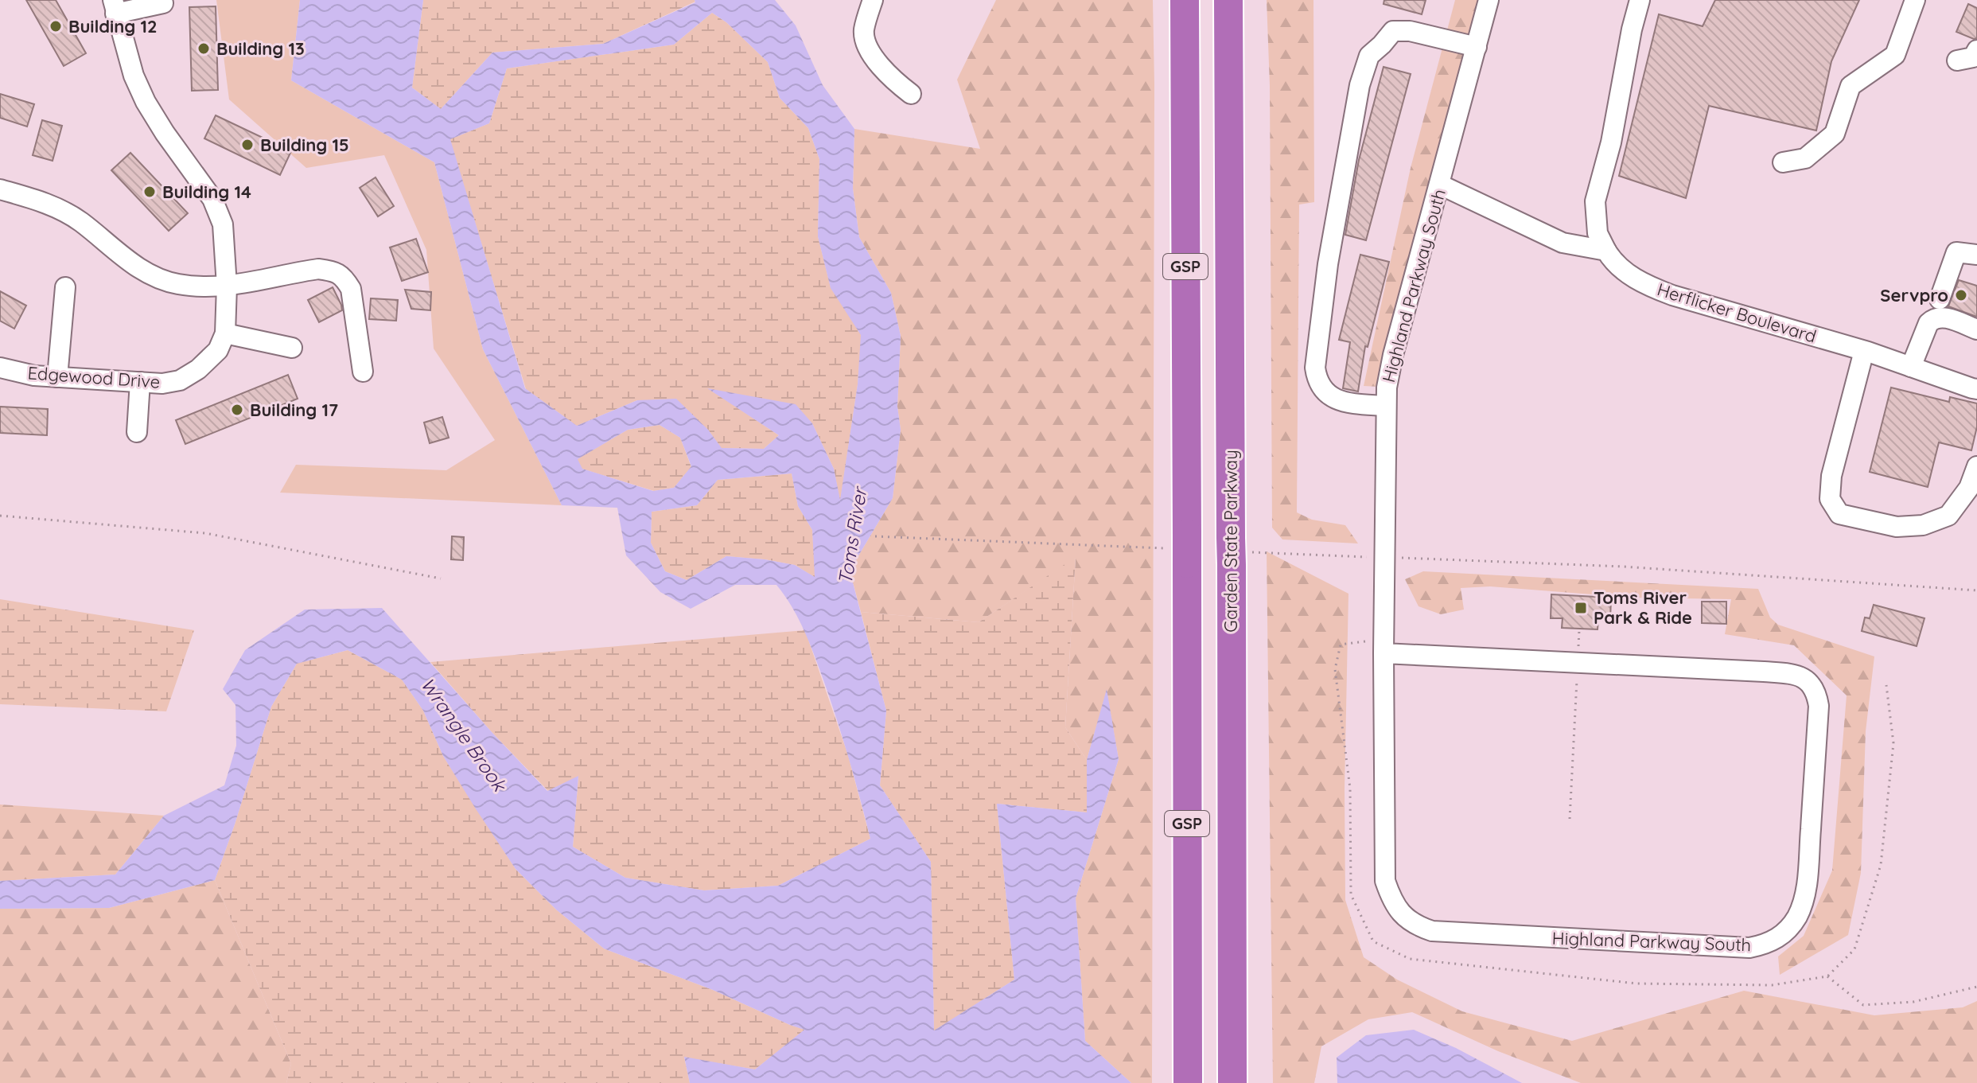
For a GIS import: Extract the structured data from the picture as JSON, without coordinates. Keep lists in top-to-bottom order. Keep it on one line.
{"streets":{"highway":["GSP","Garden State Parkway"],"street":["Highland Parkway South","Herflicker Boulevard","Edgewood Drive"]},"water":["Toms River","Wrangle Brook"],"places":{"other":["Building 12","Building 13","Building 15","Building 14","Servpro","Building 17"],"transit":["Toms River Park & Ride"]}}
